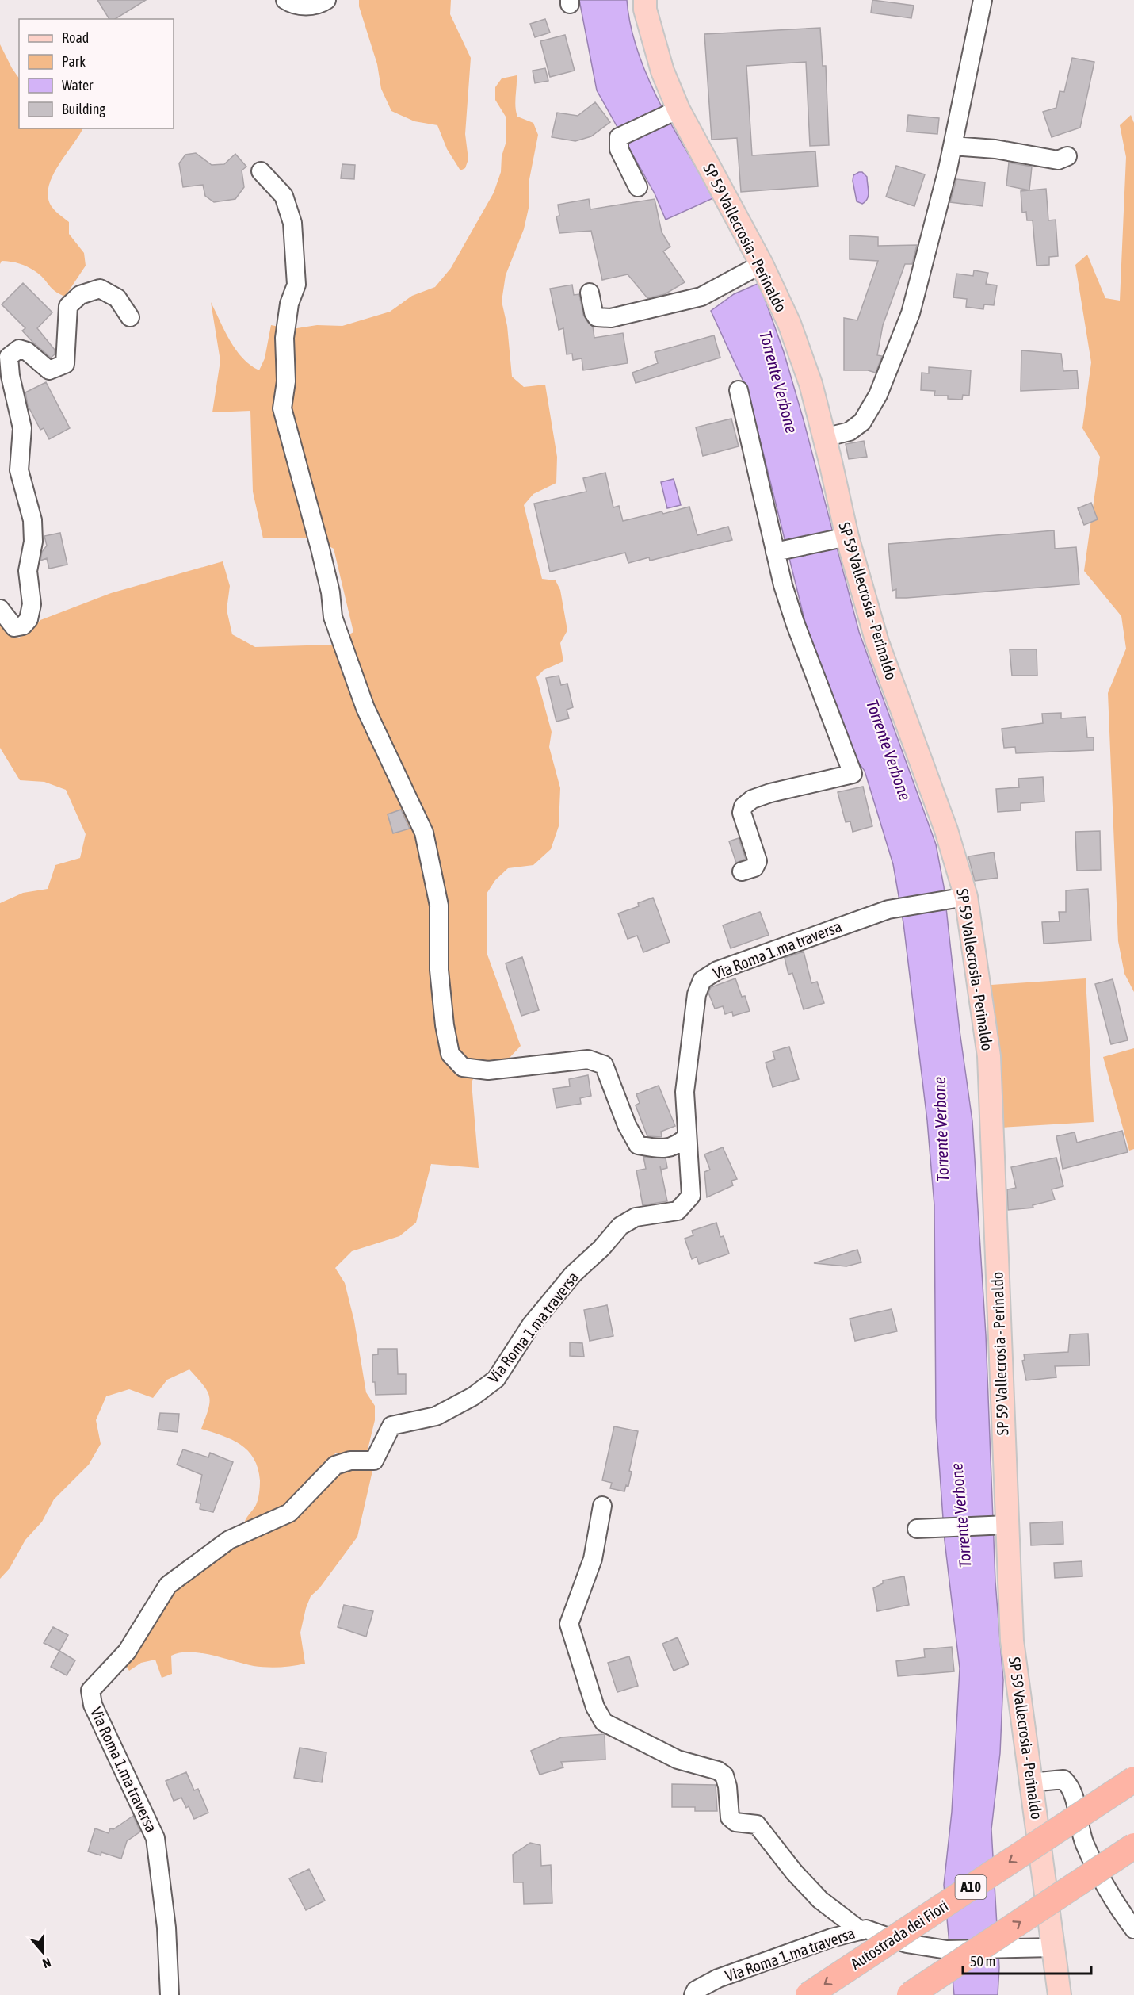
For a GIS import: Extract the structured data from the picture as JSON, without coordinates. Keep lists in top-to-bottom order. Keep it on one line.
{"streets":{"highway":["A10","Autostrada dei Fiori"],"main road":["SP 59 Vallecrosia - Perinaldo"],"street":["Via Roma 1.ma traversa"]},"crossings":[["SP 59 Vallecrosia - Perinaldo","Via Roma 1.ma traversa"]],"water":["Torrente Verbone"],"legend":["Road","Park","Water","Building"],"scale_bar":"50 m","north":"bottom"}
